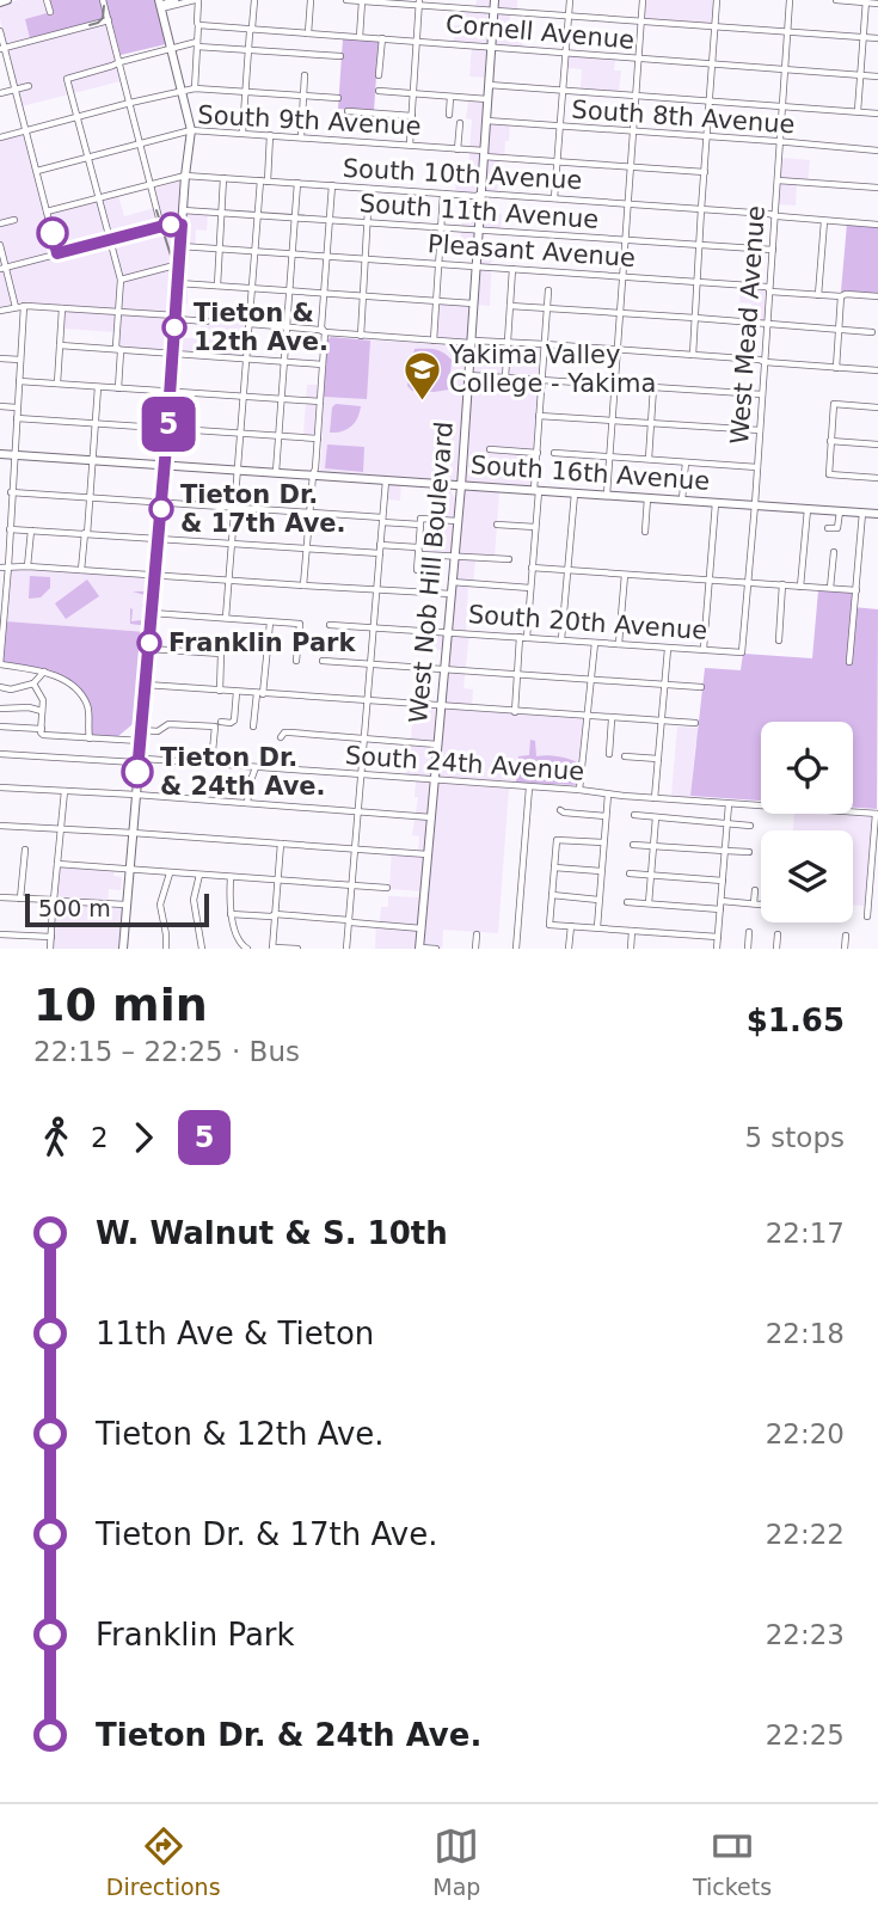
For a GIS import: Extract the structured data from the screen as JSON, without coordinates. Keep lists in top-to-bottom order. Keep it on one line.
{"streets":{"main road":["South 16th Avenue","West Nob Hill Boulevard"],"street":["Cornell Avenue","South 8th Avenue","South 9th Avenue","South 10th Avenue","South 11th Avenue","Pleasant Avenue","West Mead Avenue","South 20th Avenue","South 24th Avenue"]},"crossings":[["Cornell Avenue","West Mead Avenue"],["Cornell Avenue","West Nob Hill Boulevard"],["South 8th Avenue","West Mead Avenue"],["South 8th Avenue","West Nob Hill Boulevard"],["South 9th Avenue","West Nob Hill Boulevard"],["South 10th Avenue","West Mead Avenue"],["South 10th Avenue","West Nob Hill Boulevard"],["South 11th Avenue","West Mead Avenue"],["South 11th Avenue","West Nob Hill Boulevard"],["Pleasant Avenue","West Mead Avenue"],["Pleasant Avenue","West Nob Hill Boulevard"],["West Mead Avenue","South 16th Avenue"],["West Mead Avenue","South 20th Avenue"],["South 16th Avenue","West Nob Hill Boulevard"],["West Nob Hill Boulevard","South 20th Avenue"],["West Nob Hill Boulevard","South 24th Avenue"]],"places":{"other":["Tieton & 12th Ave.","Tieton Dr. & 17th Ave.","Franklin Park","Tieton Dr. & 24th Ave."],"school or university":["Yakima Valley College - Yakima"]},"lines":["bus line 5"],"scale_bar":"500 m","page":{"on_map":"5","scale":"500 m","heading":["10 min","22:15 – 22:25 · Bus","$1.65"],"legs":["2","5","5 stops"],"list":[{"name":"W. Walnut & S. 10th","value":"22:17"},{"name":"11th Ave & Tieton","value":"22:18"},{"name":"Tieton & 12th Ave.","value":"22:20"},{"name":"Tieton Dr. & 17th Ave.","value":"22:22"},{"name":"Franklin Park","value":"22:23"},{"name":"Tieton Dr. & 24th Ave.","value":"22:25"}],"tabs":["Directions","Map","Tickets"]}}
